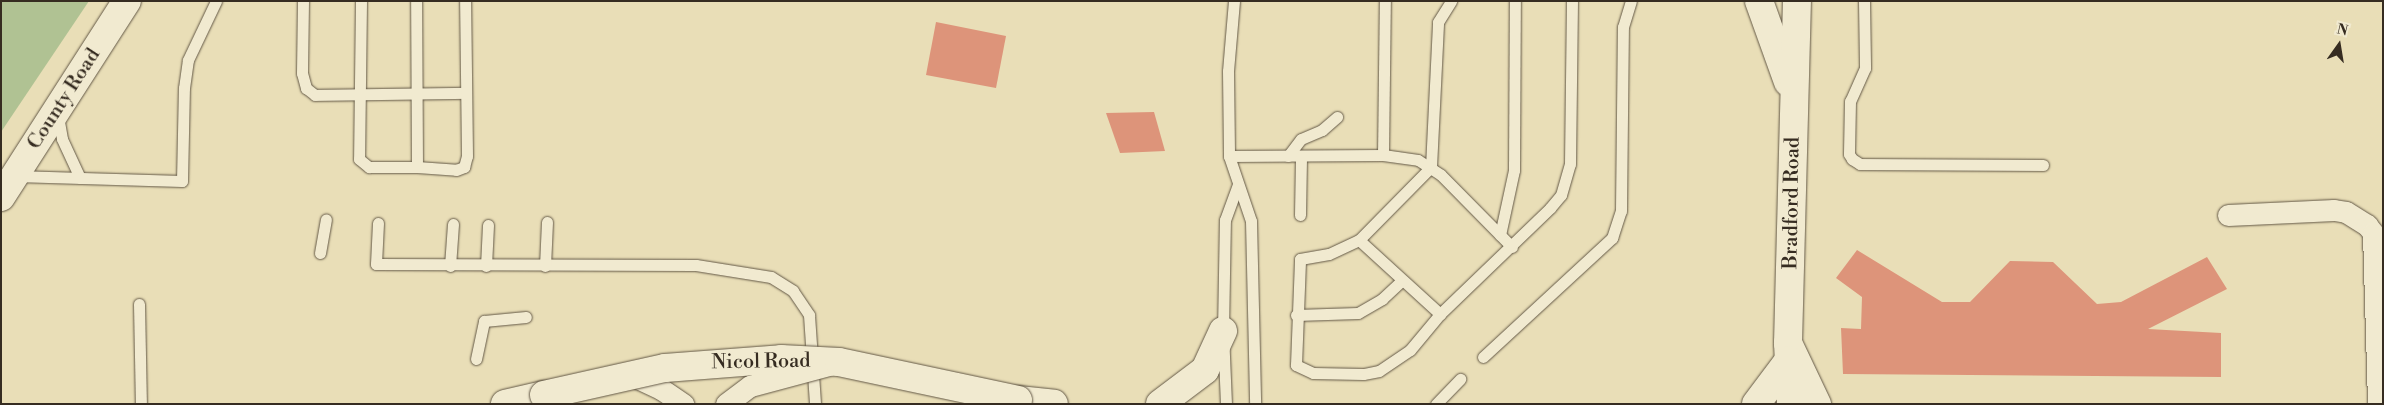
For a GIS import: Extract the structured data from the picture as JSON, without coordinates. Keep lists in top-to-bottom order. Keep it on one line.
{"streets":{"main road":["County Road","Bradford Road","Nicol Road"]},"north":"top"}
